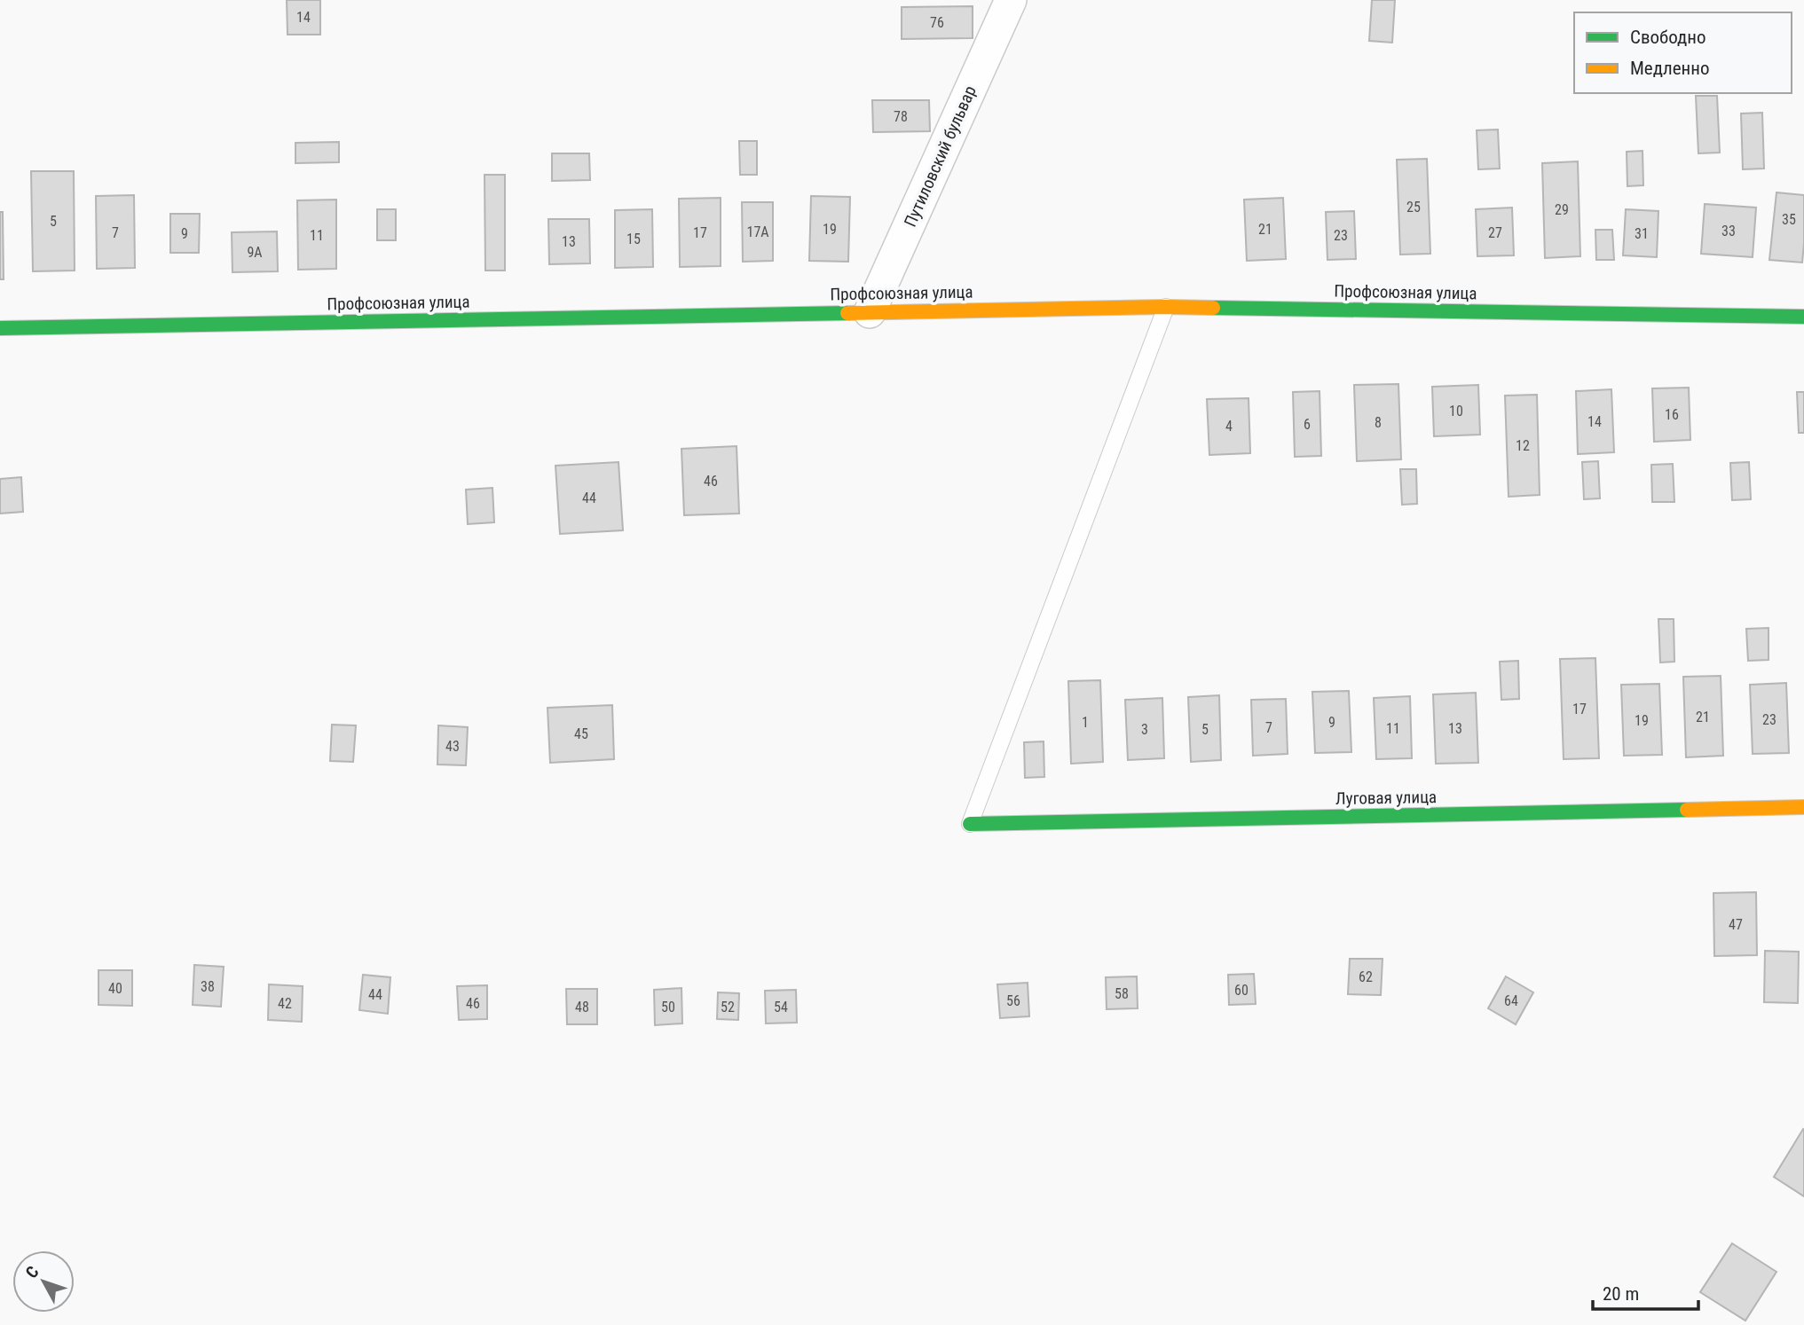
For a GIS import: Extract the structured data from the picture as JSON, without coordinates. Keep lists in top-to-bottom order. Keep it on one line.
{"streets":{"street":["Путиловский бульвар","Профсоюзная улица","Луговая улица"]},"crossings":[["Путиловский бульвар","Профсоюзная улица"]],"house_numbers":["14","76","78","25","29","35","5","19","21","33","17А","7","17","27","9","31","11","23","15","13","9А","10","16","14","8","6","4","12","46","44","17","21","23","19","1","9","7","11","13","3","5","45","43","47","62","38","40","60","58","44","56","64","42","46","48","50","52","54"],"legend":["Свободно","Медленно"],"scale_bar":"20 m","north":"top left"}
